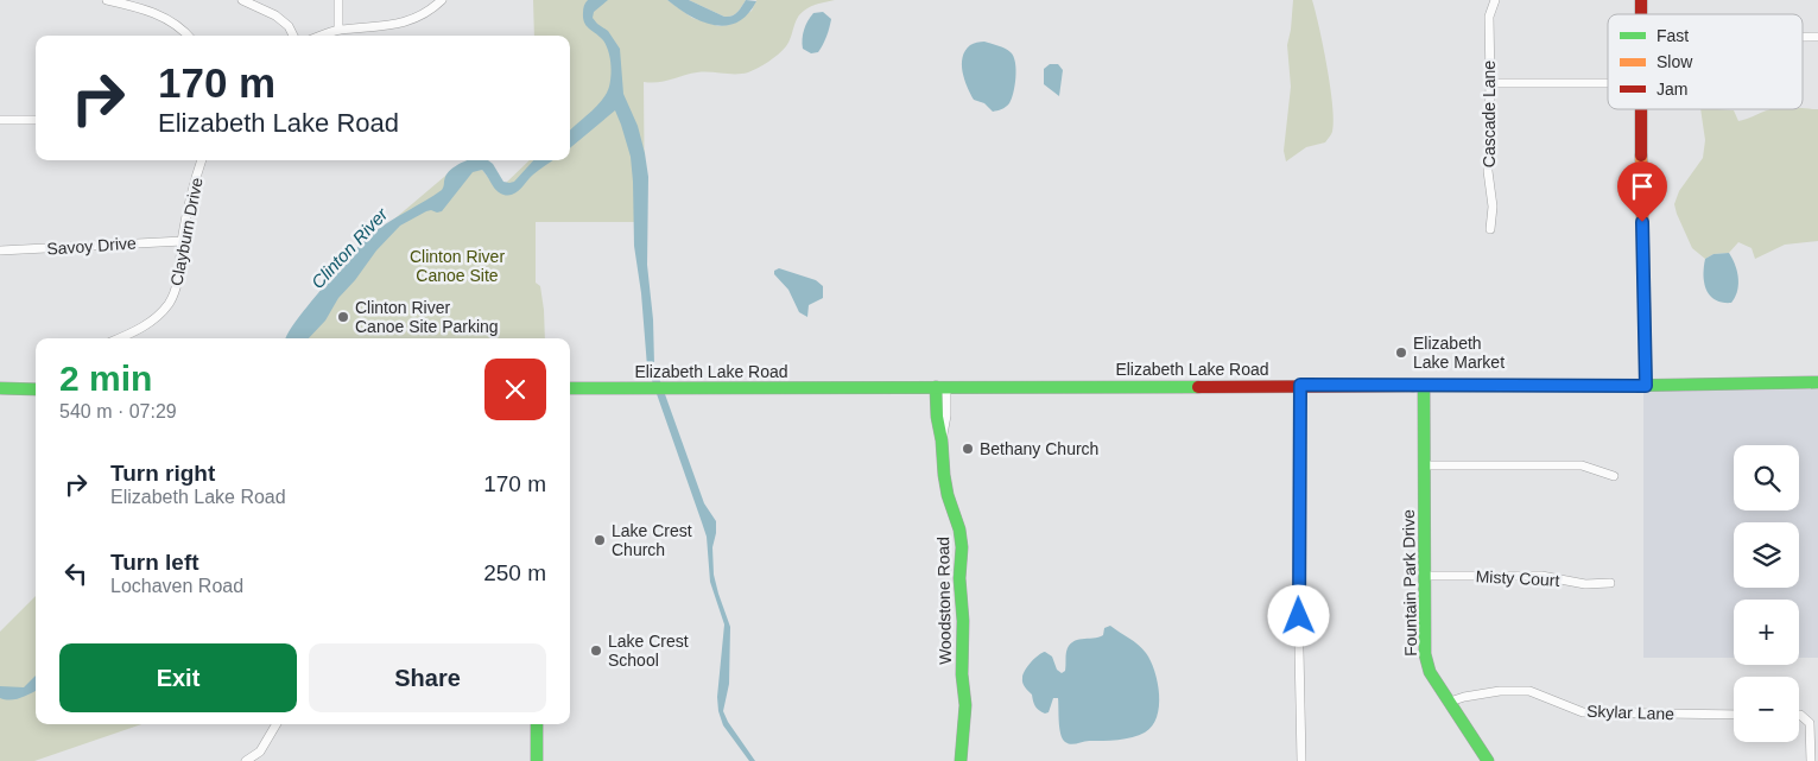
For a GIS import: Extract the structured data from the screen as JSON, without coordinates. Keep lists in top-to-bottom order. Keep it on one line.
{"streets":{"street":["Cascade Lane","Clayburn Drive","Savoy Drive","Elizabeth Lake Road","Misty Court","Fountain Park Drive","Woodstone Road","Skylar Lane"]},"crossings":[["Clayburn Drive","Savoy Drive"],["Elizabeth Lake Road","Fountain Park Drive"],["Elizabeth Lake Road","Woodstone Road"],["Misty Court","Fountain Park Drive"],["Fountain Park Drive","Skylar Lane"]],"water":["Clinton River"],"parks":["Clinton River Canoe Site"],"places":["Clinton River Canoe Site Parking","Elizabeth Lake Market","Bethany Church","Lake Crest Church","Lake Crest School"],"legend":["Fast","Slow","Jam"],"page":{"turn":["170 m","Elizabeth Lake Road"],"heading":["2 min","540 m · 07:29"],"list":[{"name":"Turn right","note":"Elizabeth Lake Road","value":"170 m"},{"name":"Turn left","note":"Lochaven Road","value":"250 m"}],"map_buttons":["+","−"],"buttons":["Exit","Share"]}}
